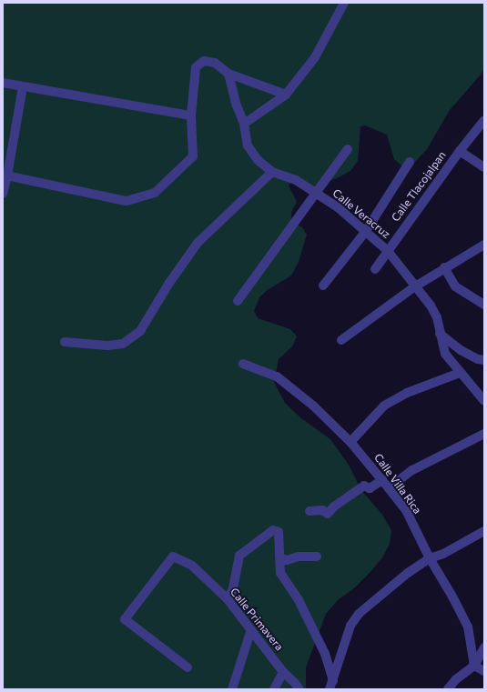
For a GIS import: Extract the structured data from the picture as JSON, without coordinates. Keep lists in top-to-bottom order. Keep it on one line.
{"streets":{"street":["Calle Tlacojalpan","Calle Veracruz","Calle Villa Rica","Calle Primavera"]},"crossings":[["Calle Tlacojalpan","Calle Veracruz"]]}
